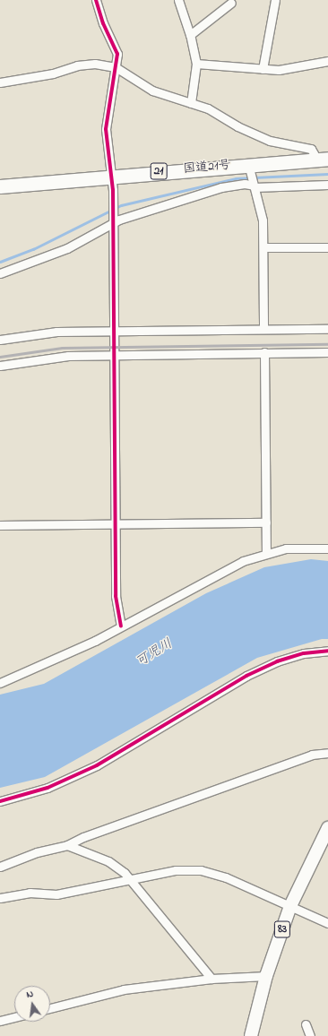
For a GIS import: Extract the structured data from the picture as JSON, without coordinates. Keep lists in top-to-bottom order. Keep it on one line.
{"streets":{"highway":["国道21号","21"],"main road":["83"]},"water":["可児川"],"north":"top"}
